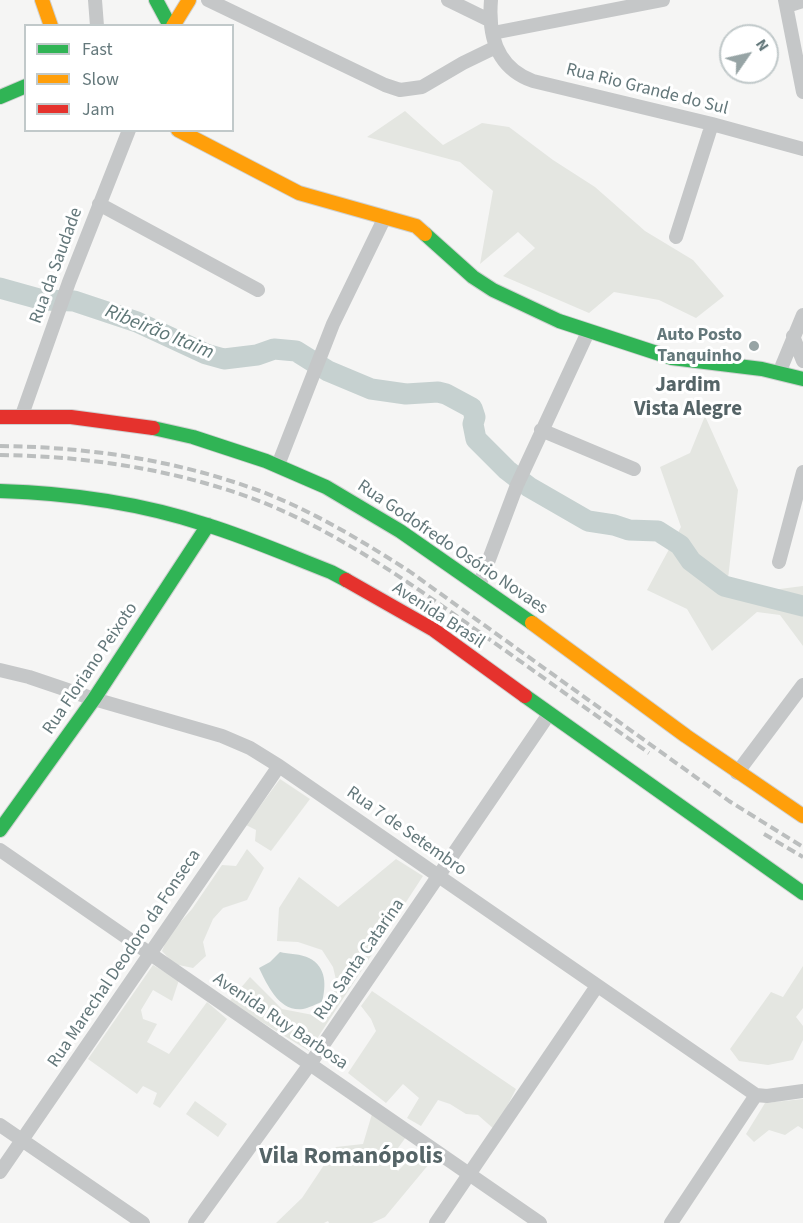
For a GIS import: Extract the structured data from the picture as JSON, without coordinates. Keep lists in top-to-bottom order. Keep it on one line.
{"streets":{"main road":["Rua Godofredo Osório Novaes","Avenida Brasil","Rua Floriano Peixoto"],"street":["Rua Rio Grande do Sul","Rua da Saudade","Rua 7 de Setembro","Rua Marechal Deodoro da Fonseca","Rua Santa Catarina","Avenida Ruy Barbosa"]},"crossings":[["Rua da Saudade","Rua Godofredo Osório Novaes"],["Avenida Brasil","Rua Floriano Peixoto"],["Avenida Brasil","Rua Santa Catarina"],["Rua Floriano Peixoto","Rua 7 de Setembro"],["Rua 7 de Setembro","Rua Marechal Deodoro da Fonseca"],["Rua 7 de Setembro","Rua Santa Catarina"],["Rua Marechal Deodoro da Fonseca","Avenida Ruy Barbosa"],["Rua Santa Catarina","Avenida Ruy Barbosa"]],"districts":["Jardim Vista Alegre","Vila Romanópolis"],"water":["Ribeirão Itaim"],"places":["Auto Posto Tanquinho"],"legend":["Fast","Slow","Jam"],"north":"top right"}
